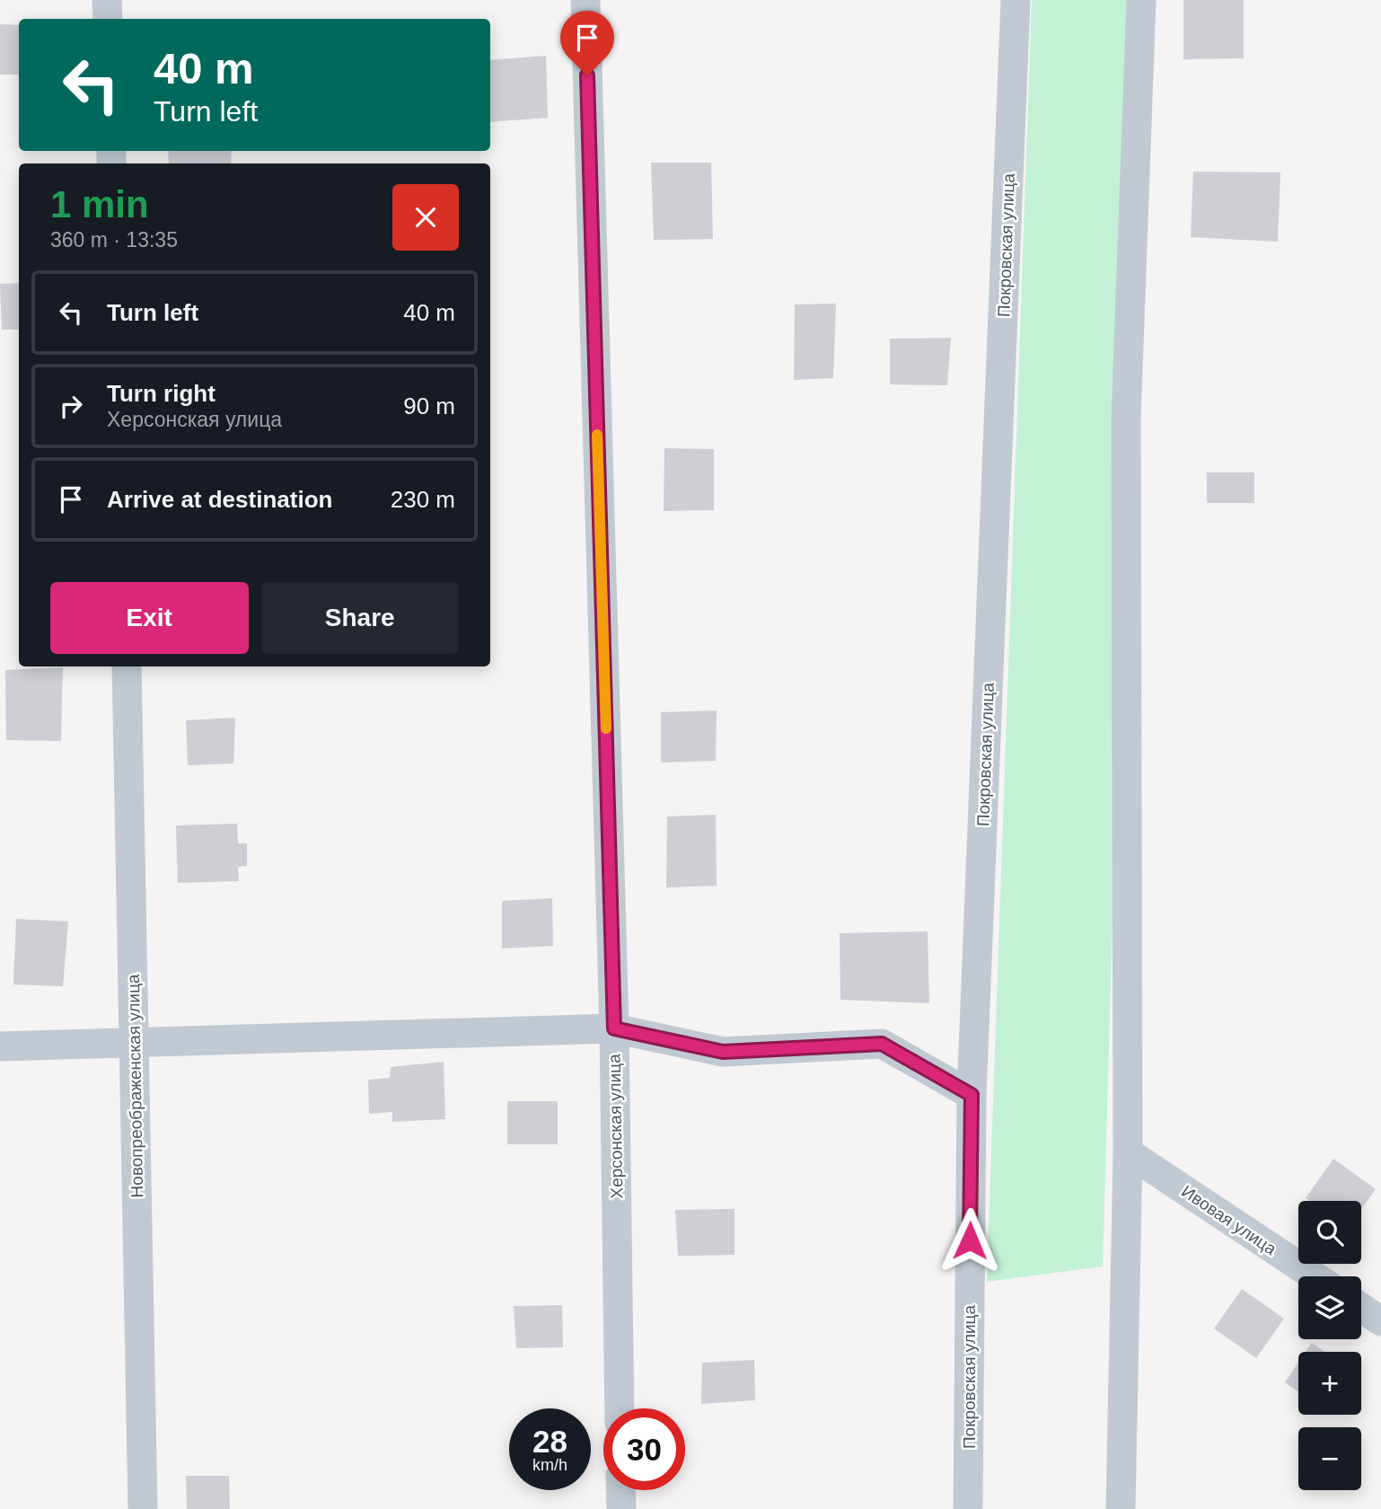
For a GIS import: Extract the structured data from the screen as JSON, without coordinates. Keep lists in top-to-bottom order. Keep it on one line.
{"streets":{"street":["Покровская улица","Новопреображенская улица","Херсонская улица","Ивовая улица"]},"page":{"turn":["40 m","Turn left"],"heading":["1 min","360 m · 13:35"],"list":[{"name":"Turn left","value":"40 m"},{"name":"Turn right","note":"Херсонская улица","value":"90 m"},{"name":"Arrive at destination","value":"230 m"}],"buttons":["Exit","Share"],"map_buttons":["+","−"],"speed":"28 km/h","limit":"30"}}
